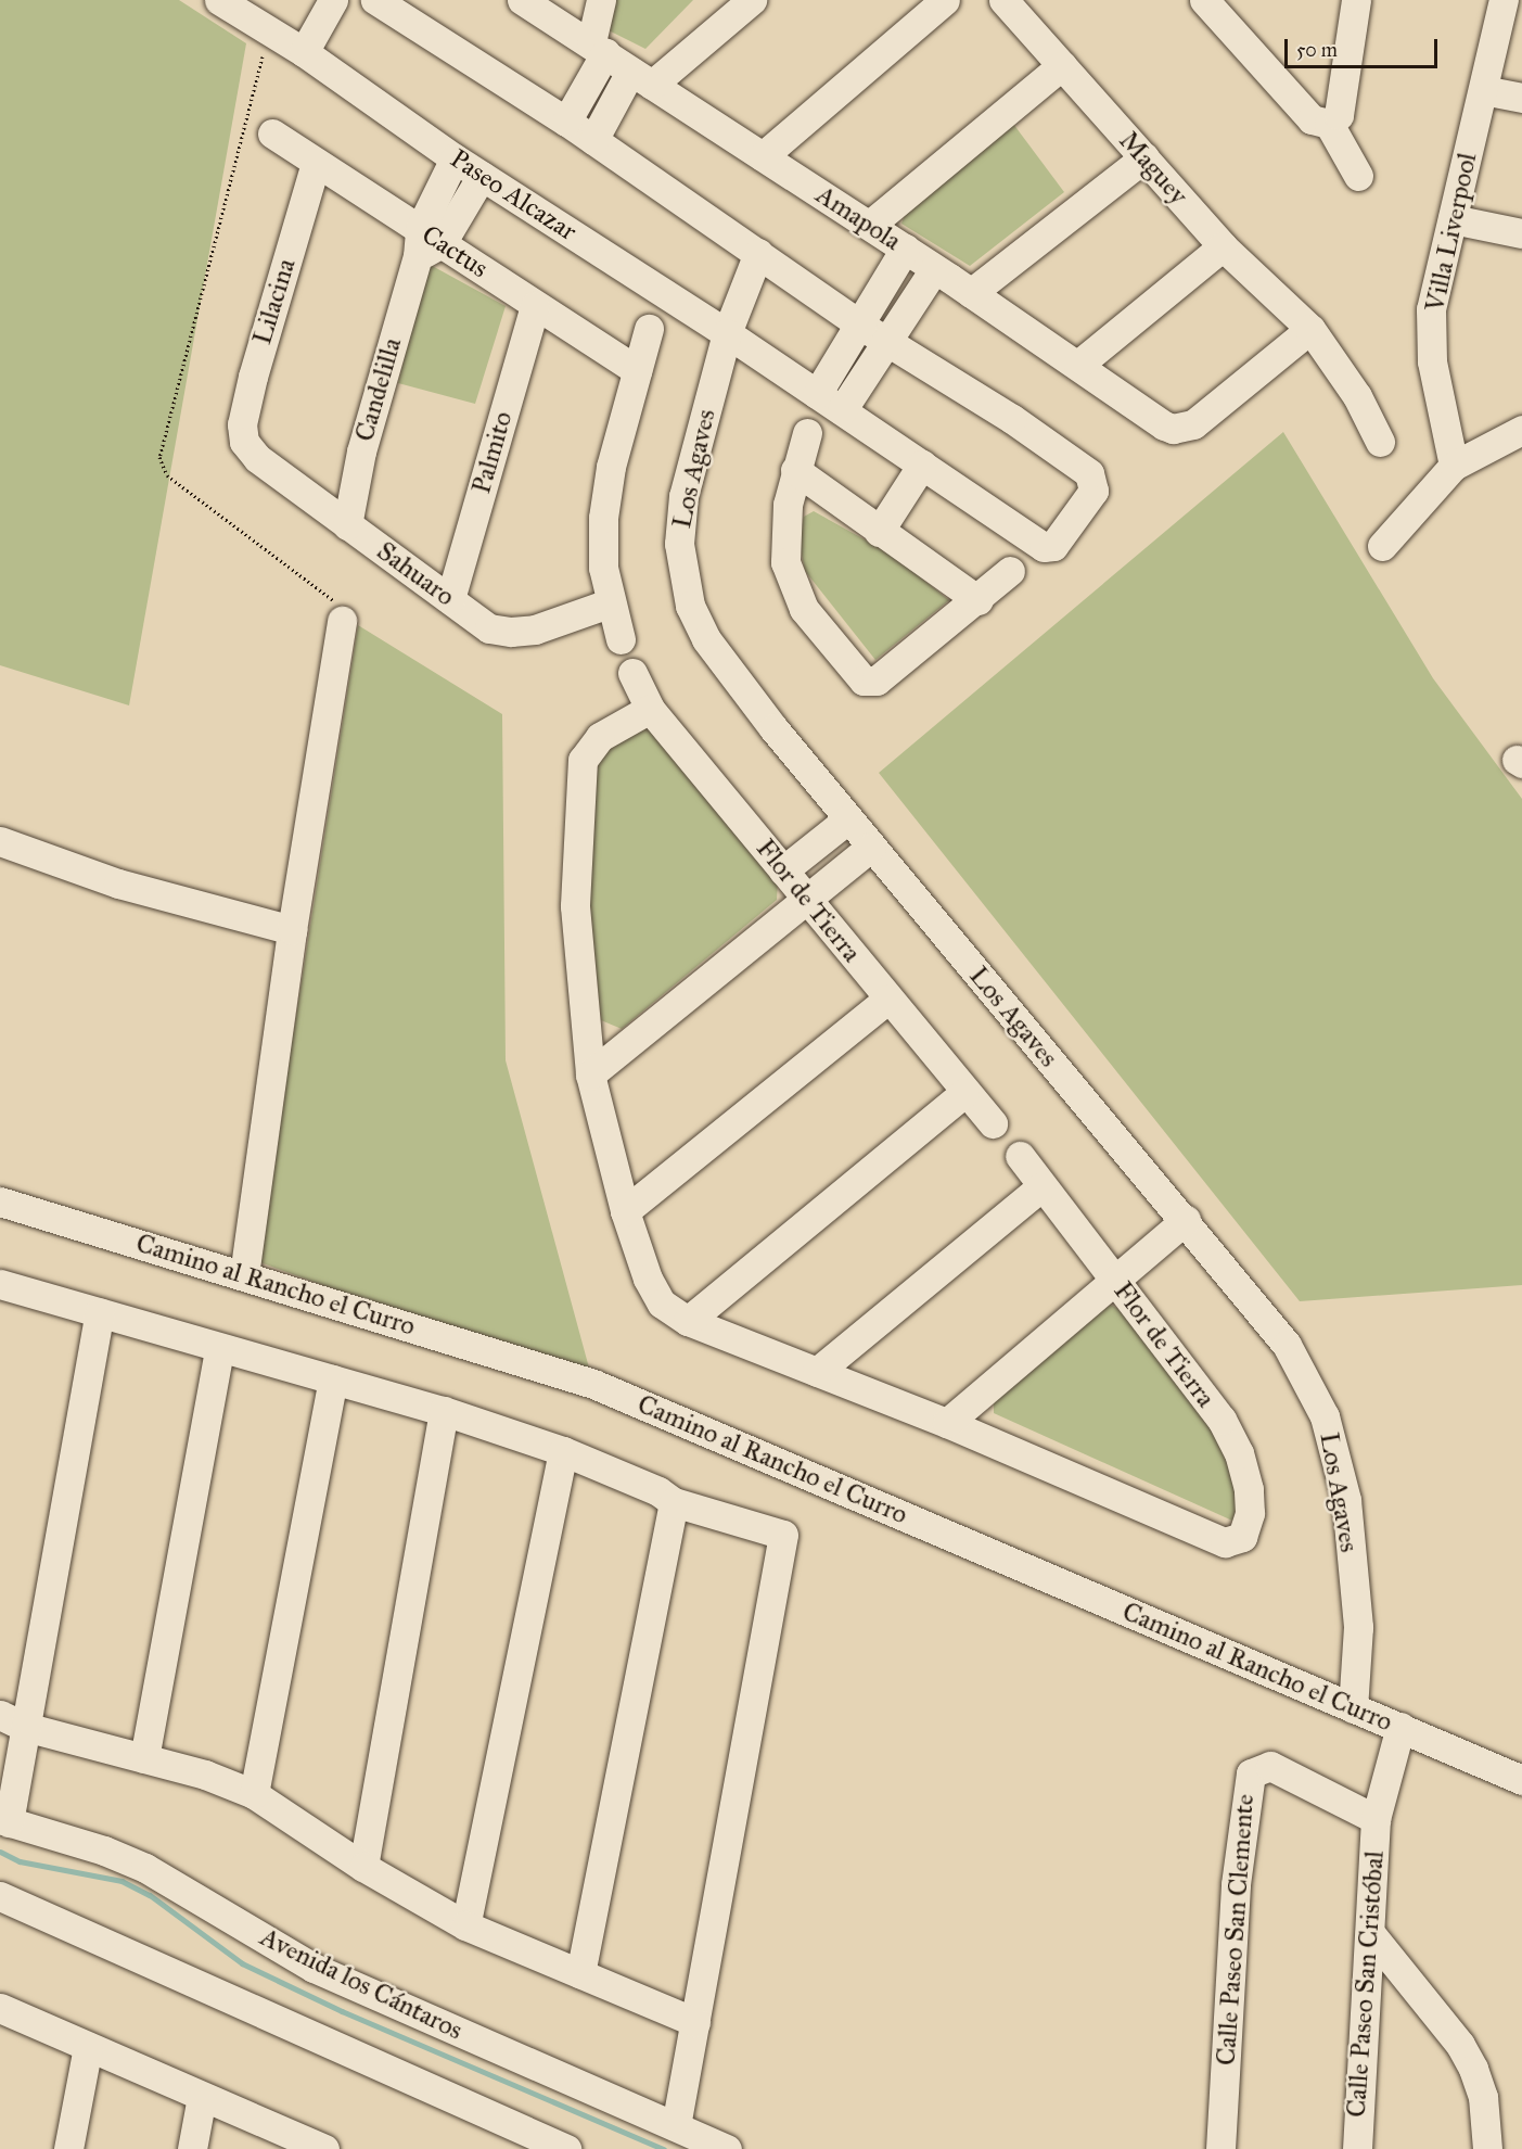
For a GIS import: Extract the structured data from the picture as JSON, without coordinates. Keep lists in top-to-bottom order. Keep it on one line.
{"streets":{"street":["Maguey","Paseo Alcazar","Amapola","Villa Liverpool","Cactus","Lilacina","Candelilla","Palmito","Los Agaves","Sahuaro","Flor de Tierra","Camino al Rancho el Curro","Calle Paseo San Clemente","Avenida los Cántaros","Calle Paseo San Cristóbal"]},"crossings":[["Maguey","Amapola"],["Paseo Alcazar","Los Agaves"],["Cactus","Lilacina"],["Cactus","Candelilla"],["Cactus","Palmito"],["Lilacina","Sahuaro"],["Candelilla","Sahuaro"],["Palmito","Sahuaro"],["Los Agaves","Camino al Rancho el Curro"],["Camino al Rancho el Curro","Calle Paseo San Cristóbal"],["Calle Paseo San Clemente","Calle Paseo San Cristóbal"]],"scale_bar":"50 m"}
